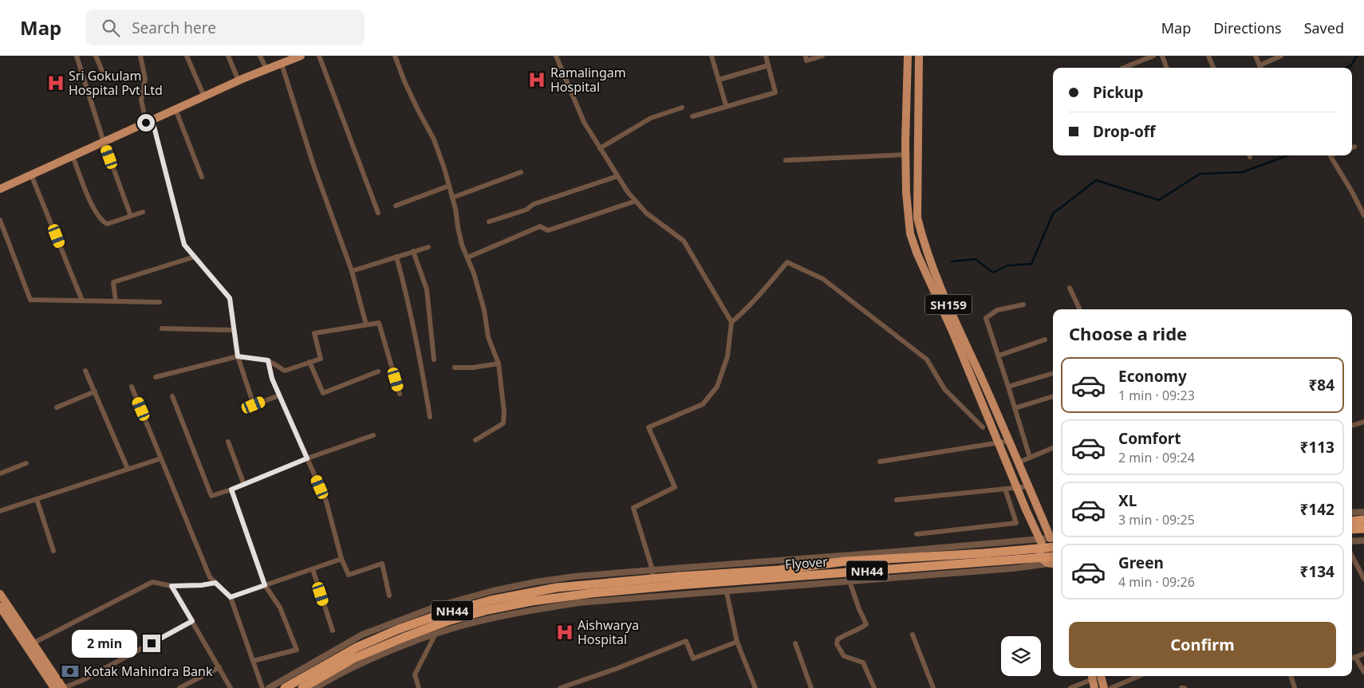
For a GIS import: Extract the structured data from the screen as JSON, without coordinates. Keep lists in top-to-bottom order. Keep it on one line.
{"streets":{"highway":["Flyover","NH44"],"main road":["SH159"]},"crossings":[["Flyover","NH44"]],"places":{"hospital":["Ramalingam Hospital","Sri Gokulam Hospital Pvt Ltd","Aishwarya Hospital"],"bank":["Kotak Mahindra Bank"]},"page":{"header":"Map","search":"Search here","nav":["Map","Directions","Saved"],"banner":["Pickup","Drop-off"],"heading":"Choose a ride","list":[{"name":"Economy","note":"1 min · 09:23","value":"₹84"},{"name":"Comfort","note":"2 min · 09:24","value":"₹113"},{"name":"XL","note":"3 min · 09:25","value":"₹142"},{"name":"Green","note":"4 min · 09:26","value":"₹134"}],"buttons":"Confirm","bubble":"2 min"}}
